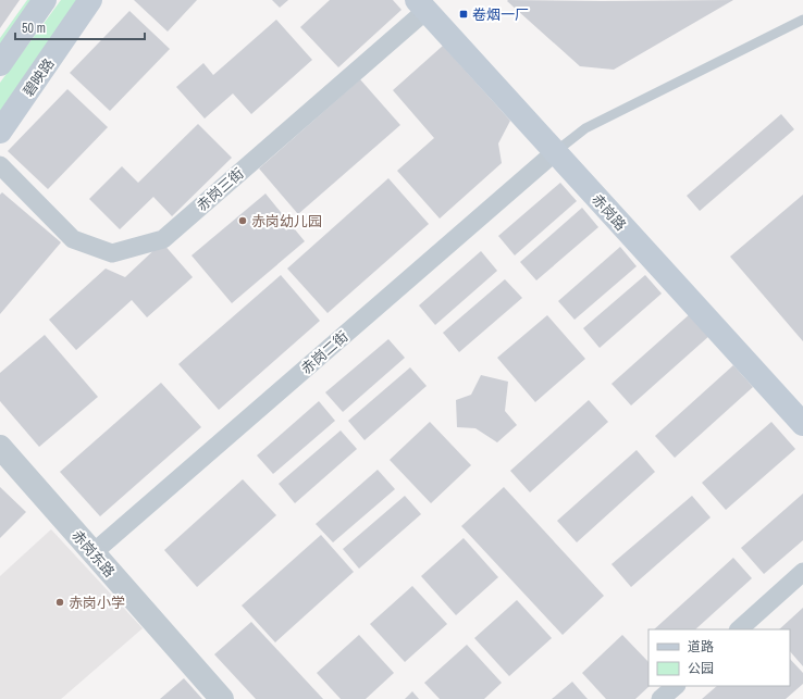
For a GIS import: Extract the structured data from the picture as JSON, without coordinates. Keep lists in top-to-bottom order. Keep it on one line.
{"streets":{"main road":["碧映路","赤岗路"],"street":["赤岗三街","赤岗二街","赤岗东路"]},"crossings":[["赤岗三街","赤岗路"],["赤岗路","赤岗二街"],["赤岗二街","赤岗东路"]],"places":{"transit":["卷烟一厂"],"other":["赤岗幼儿园","赤岗小学"]},"legend":["道路","公园"],"scale_bar":"50 m"}
